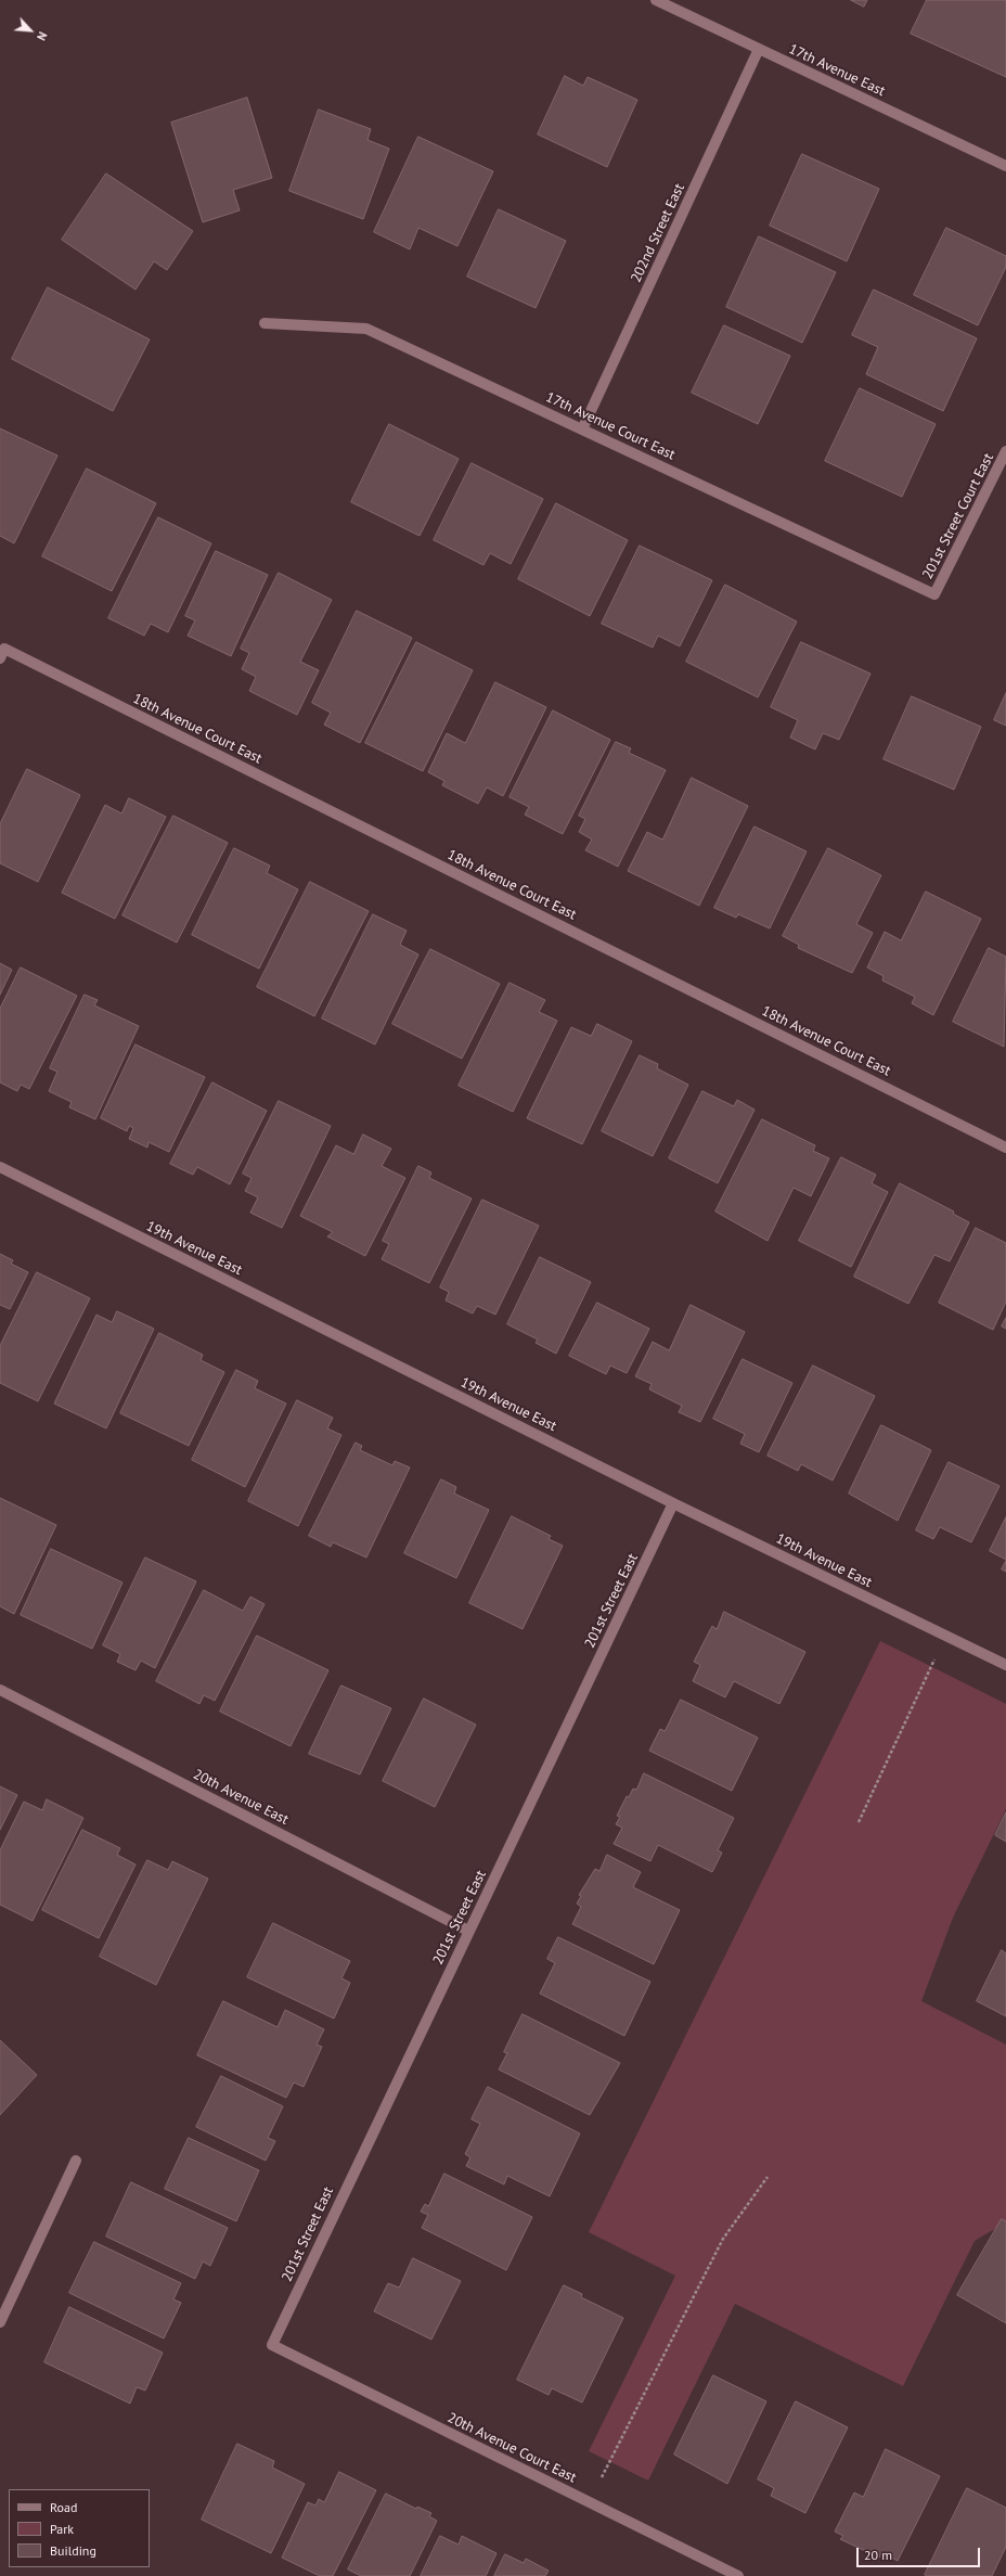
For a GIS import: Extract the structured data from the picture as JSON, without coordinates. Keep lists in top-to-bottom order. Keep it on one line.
{"streets":{"street":["17th Avenue East","202nd Street East","17th Avenue Court East","201st Street Court East","18th Avenue Court East","19th Avenue East","201st Street East","20th Avenue East","20th Avenue Court East"]},"crossings":[["17th Avenue East","202nd Street East"],["202nd Street East","17th Avenue Court East"],["17th Avenue Court East","201st Street Court East"],["19th Avenue East","201st Street East"],["201st Street East","20th Avenue East"],["201st Street East","20th Avenue Court East"]],"legend":["Road","Park","Building"],"scale_bar":"20 m","north":"bottom right"}
